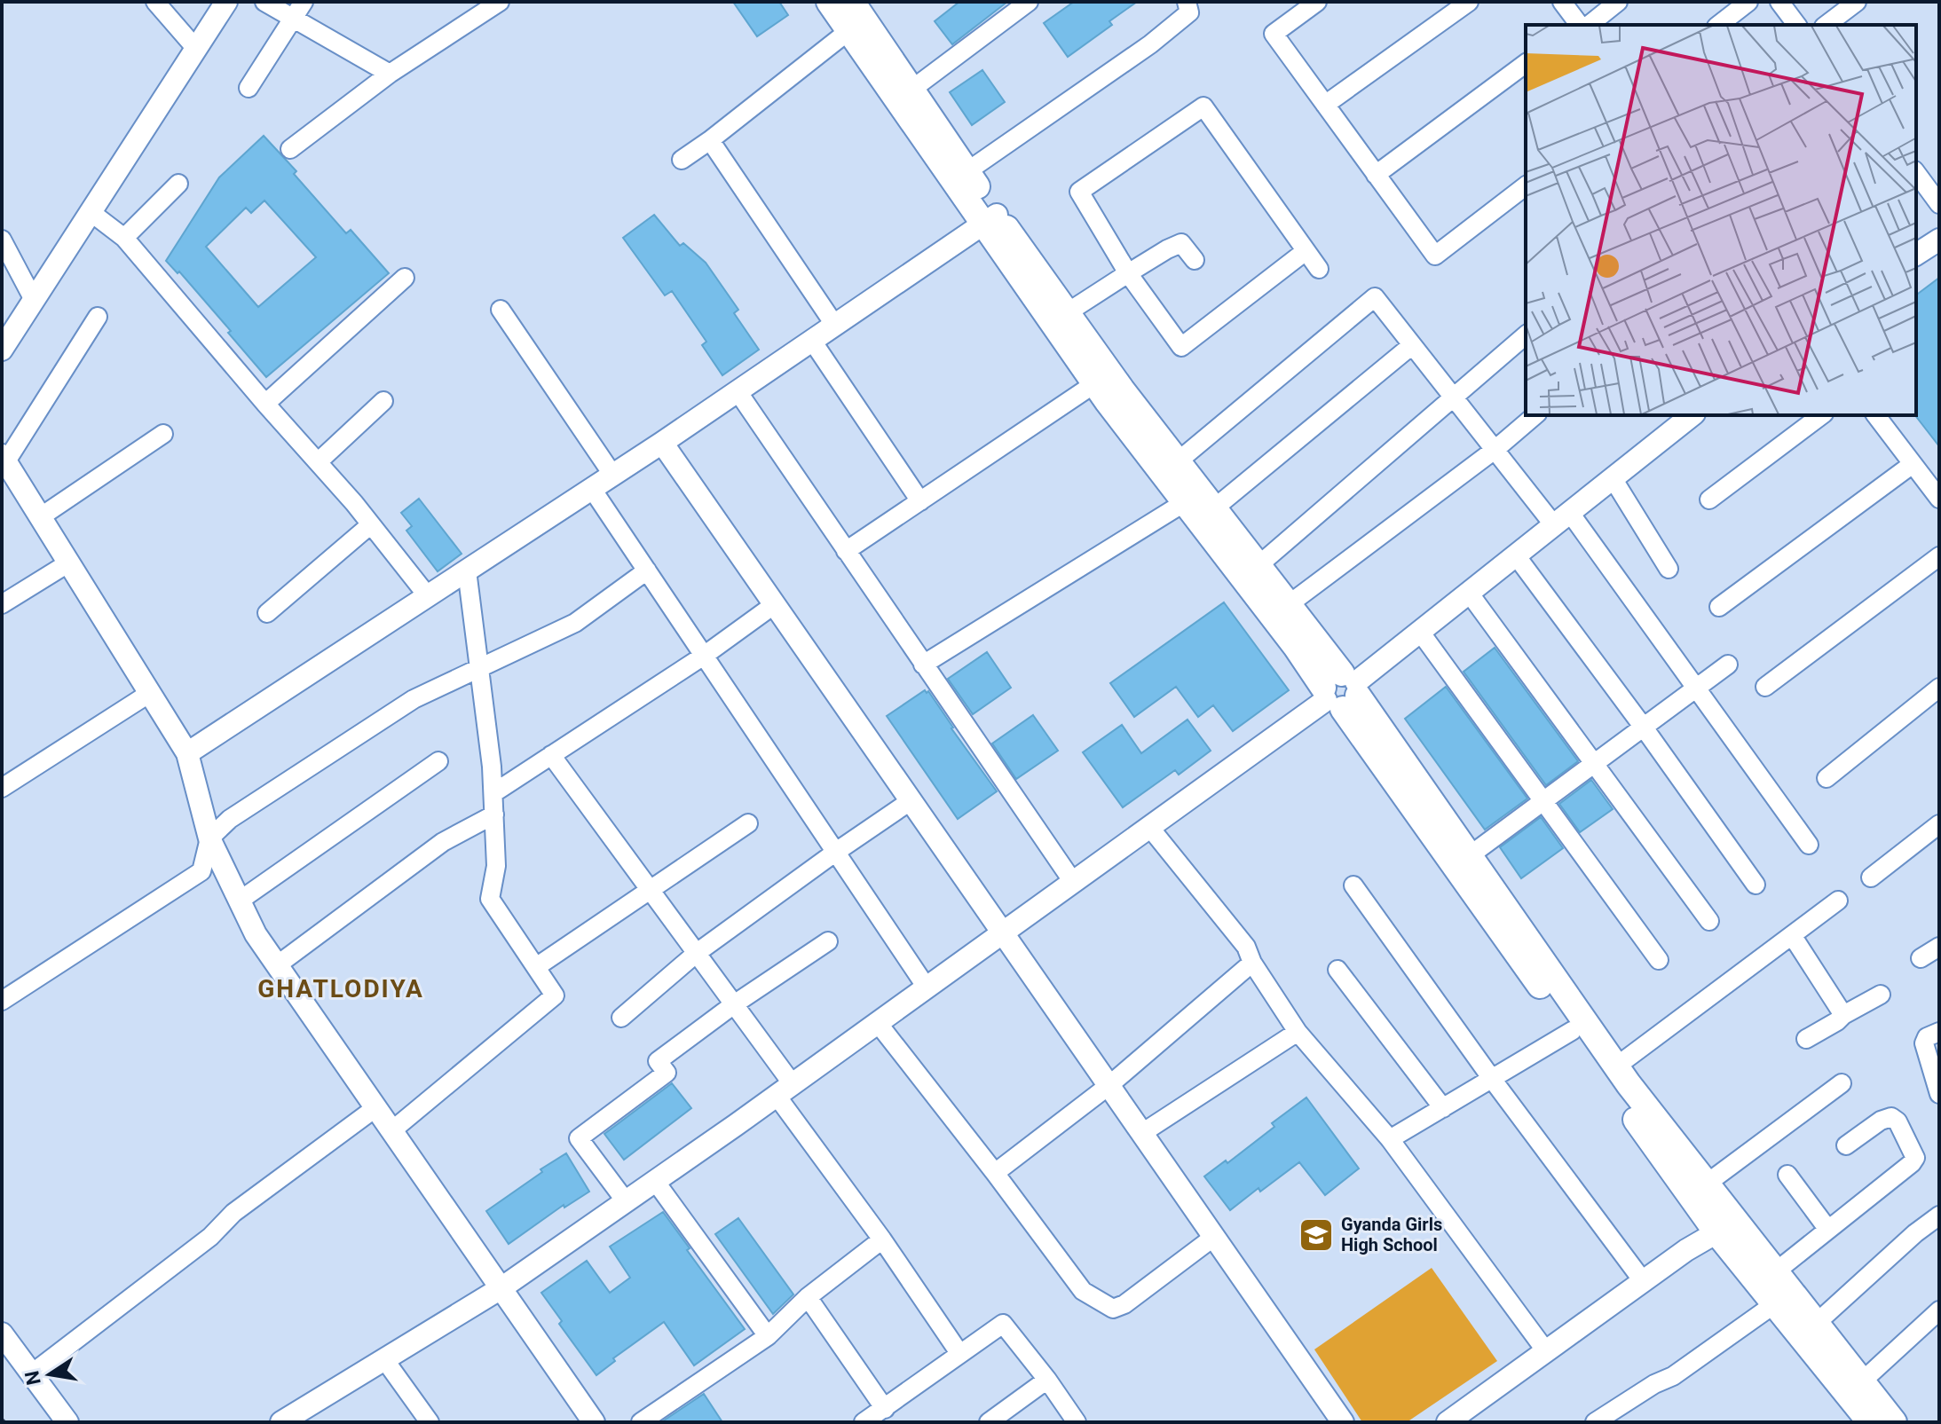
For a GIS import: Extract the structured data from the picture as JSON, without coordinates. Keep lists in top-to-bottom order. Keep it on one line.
{"districts":["GHATLODIYA"],"places":{"school or university":["Gyanda Girls High School"]},"north":"left"}
